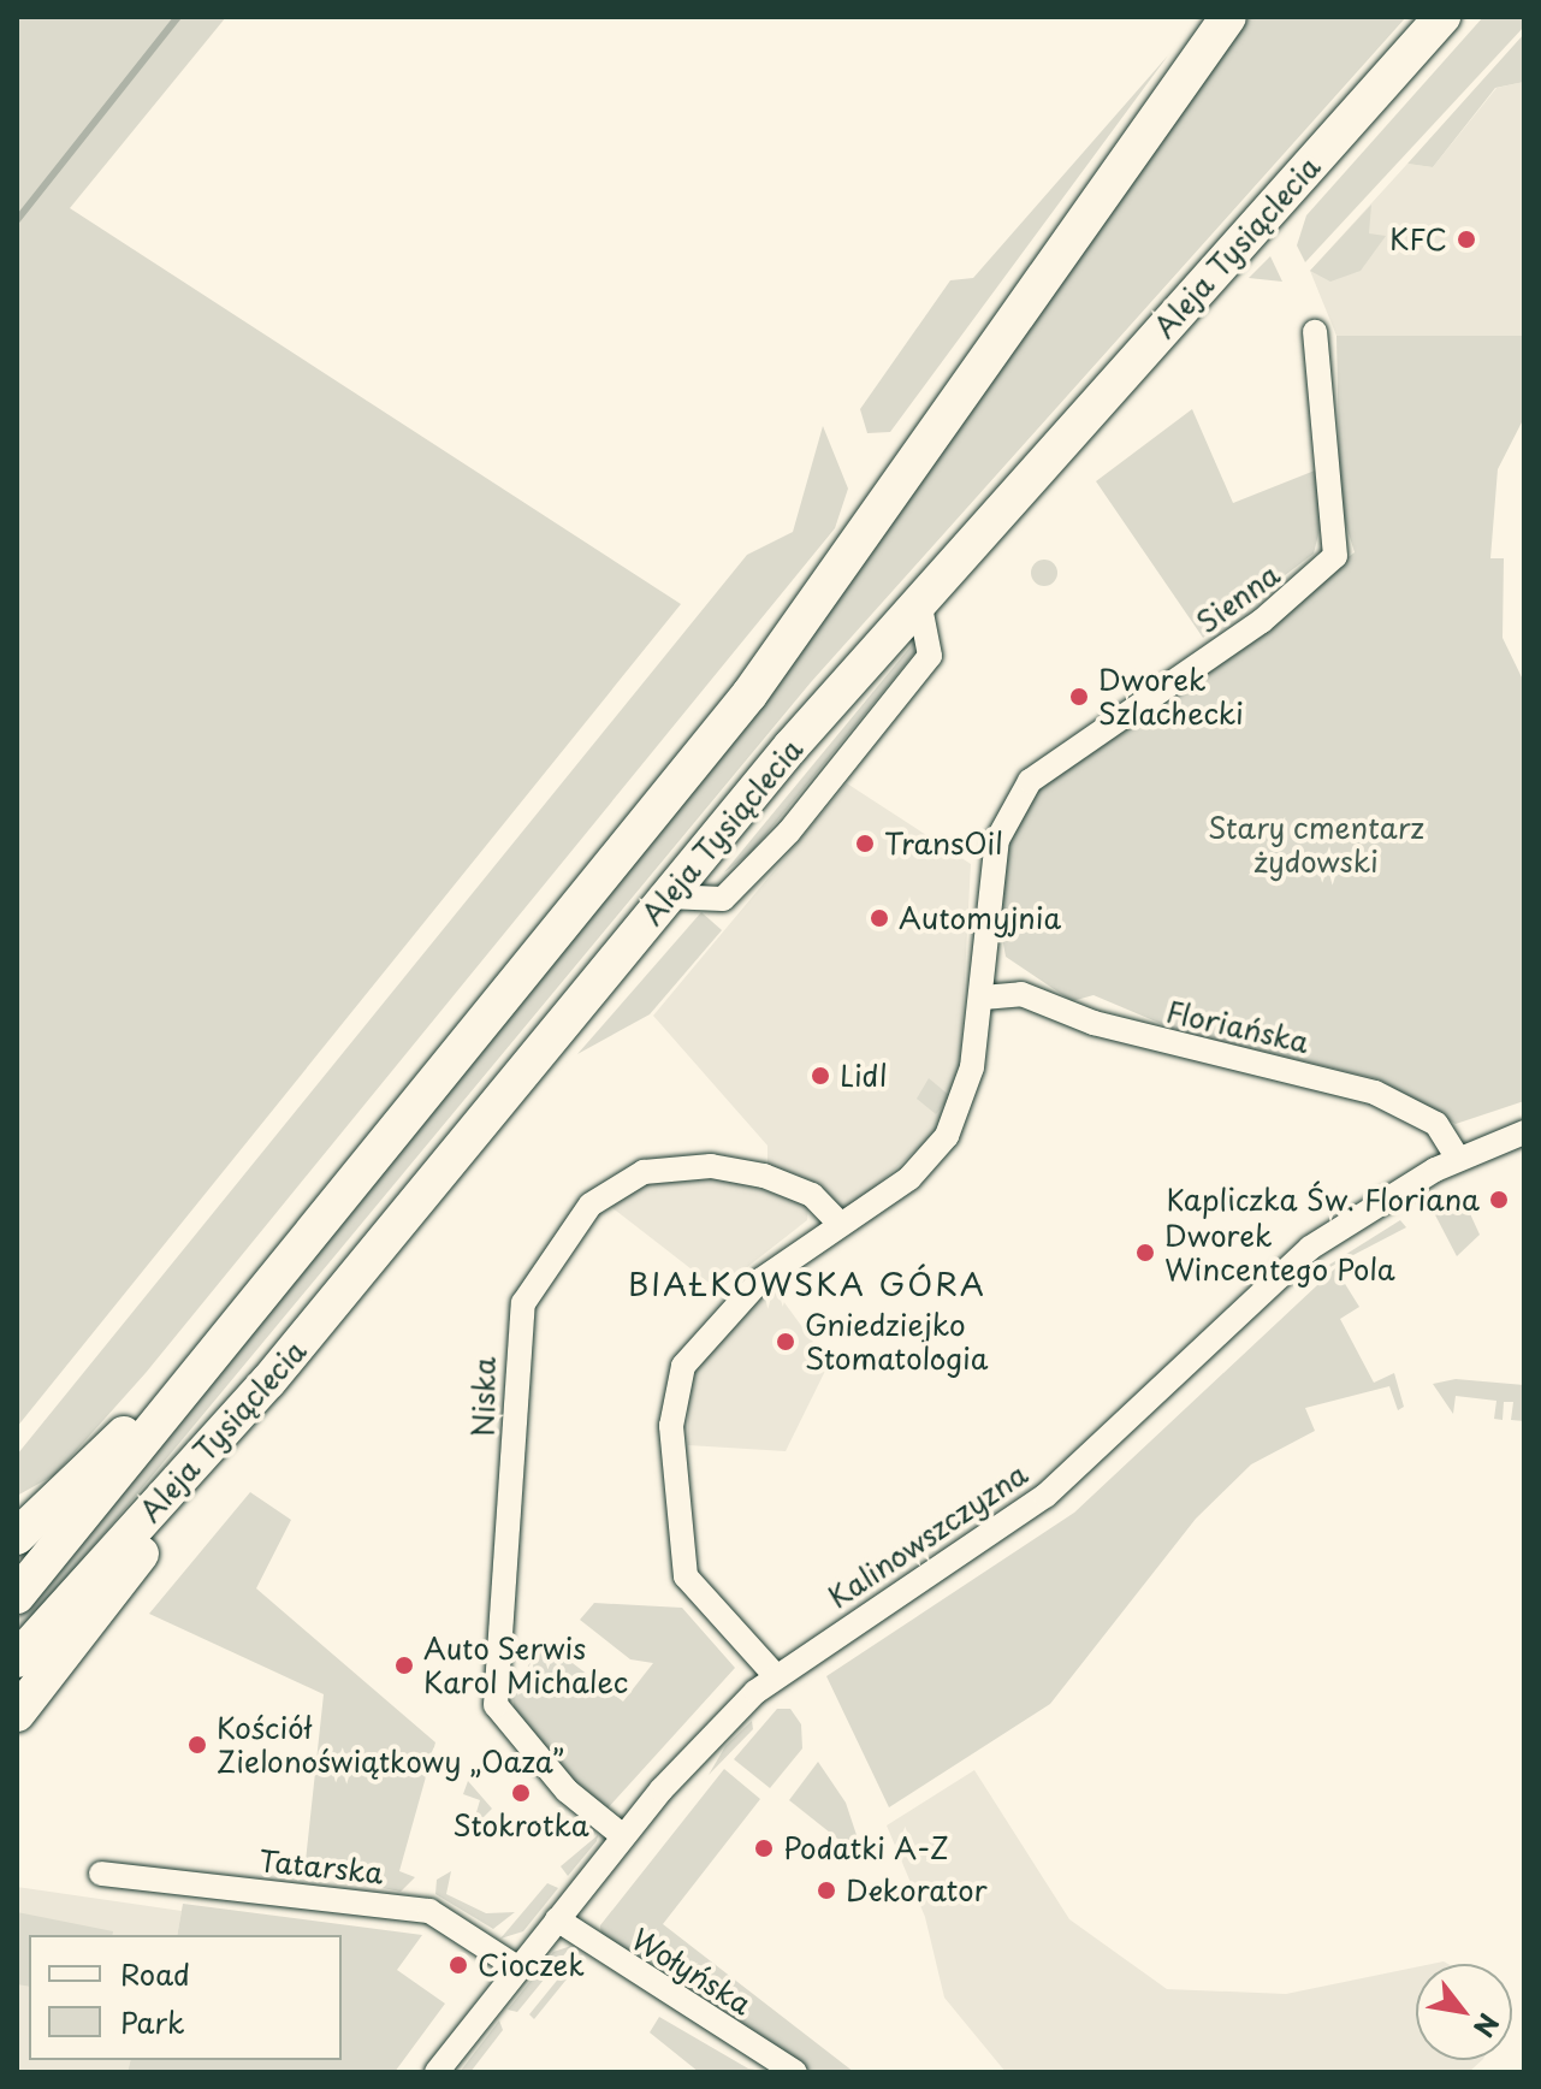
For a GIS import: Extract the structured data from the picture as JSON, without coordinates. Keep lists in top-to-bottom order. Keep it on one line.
{"streets":{"main road":["Aleja Tysiąclecia"],"street":["Sienna","Floriańska","Niska","Kalinowszczyzna","Tatarska","Wołyńska"]},"crossings":[["Sienna","Floriańska"],["Floriańska","Kalinowszczyzna"],["Niska","Kalinowszczyzna"],["Kalinowszczyzna","Tatarska"],["Kalinowszczyzna","Wołyńska"]],"districts":["BIAŁKOWSKA GÓRA"],"parks":["Stary cmentarz żydowski"],"places":["KFC","Dworek Szlachecki","TransOil","Automyjnia","Lidl","Kapliczka Św. Floriana","Dworek Wincentego Pola","Gniedziejko Stomatologia","Auto Serwis Karol Michalec","Kościół Zielonoświątkowy „Oaza”","Stokrotka","Podatki A-Z","Dekorator","Cioczek"],"legend":["Road","Park"],"north":"bottom right"}
